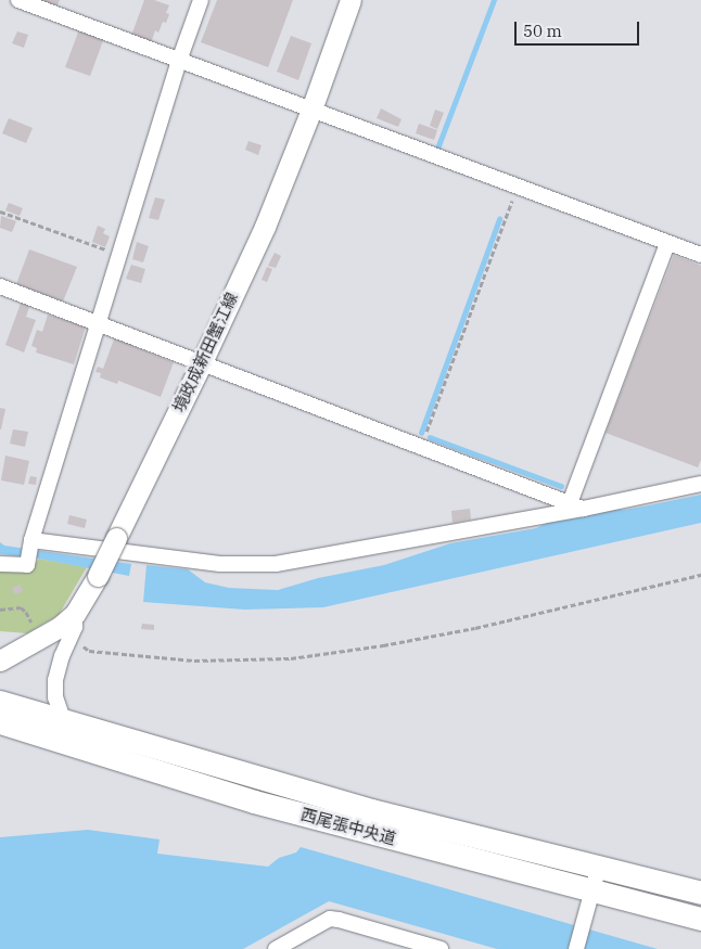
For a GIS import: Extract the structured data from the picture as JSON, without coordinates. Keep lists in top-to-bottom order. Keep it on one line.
{"streets":{"main road":["境政成新田蟹江線","西尾張中央道"]},"scale_bar":"50 m"}
